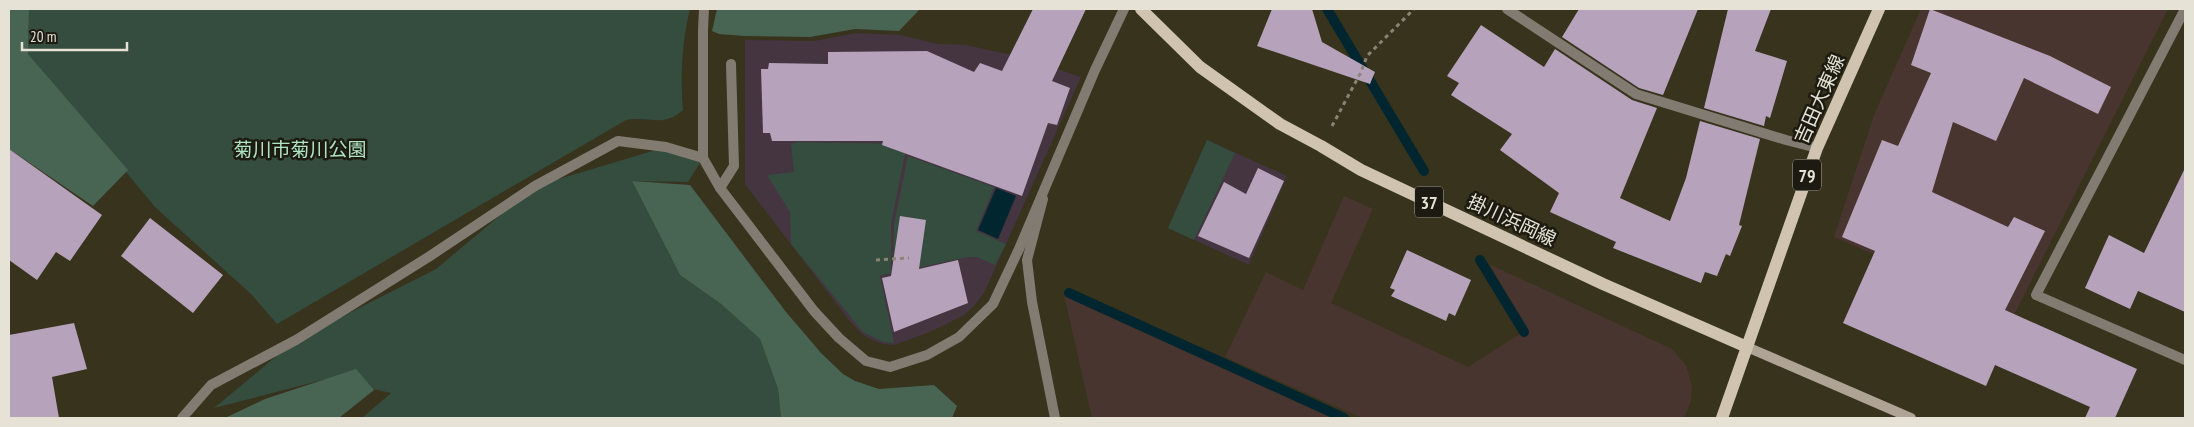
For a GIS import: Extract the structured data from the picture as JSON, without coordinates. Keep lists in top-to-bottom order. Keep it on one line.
{"streets":{"main road":["吉田大東線","79","37","掛川浜岡線"]},"crossings":[["吉田大東線","掛川浜岡線"]],"parks":["菊川市菊川公園"],"scale_bar":"20 m"}
